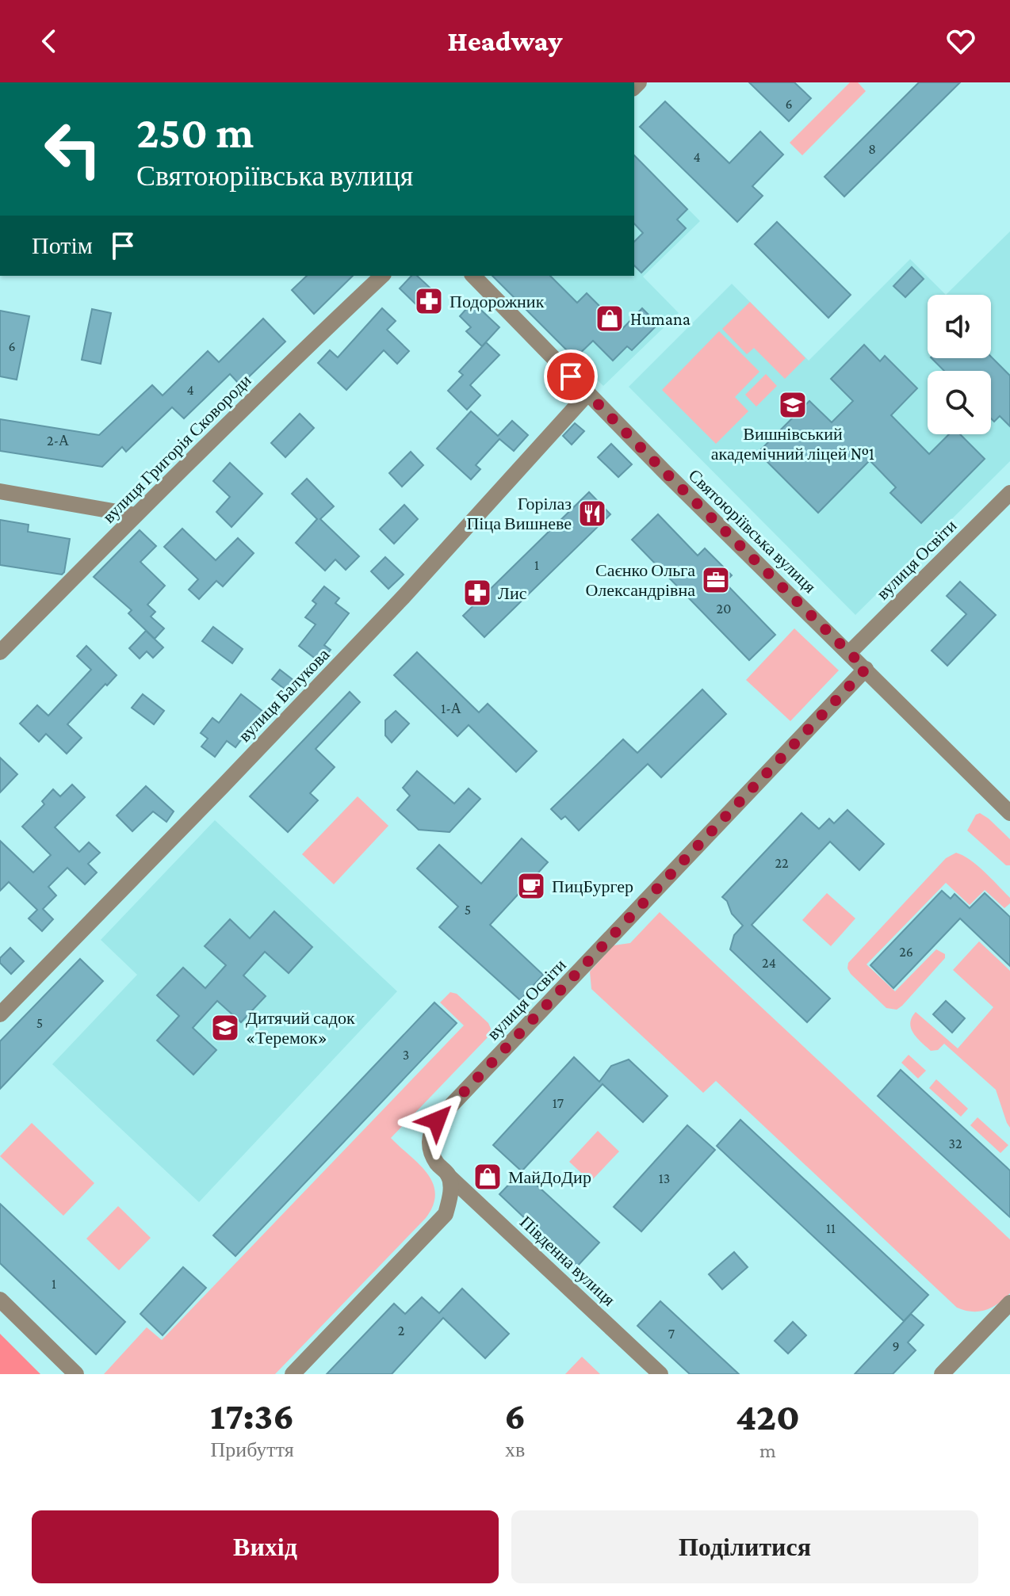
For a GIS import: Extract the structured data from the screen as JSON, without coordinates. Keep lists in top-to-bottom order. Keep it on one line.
{"streets":{"street":["вулиця Григорія Сковороди","Святоюріївська вулиця","вулиця Освіти","вулиця Балукова","Південна вулиця"]},"crossings":[["Святоюріївська вулиця","вулиця Освіти"],["Святоюріївська вулиця","вулиця Балукова"],["вулиця Освіти","Південна вулиця"]],"places":{"pharmacy":["Подорожник","Лис"],"shop":["Humana","МайДоДир"],"school or university":["Вишнівський академічний ліцей №1","Дитячий садок «Теремок»"],"restaurant":["Горілаз Піца Вишневе"],"office":["Саєнко Ольга Олександрівна"],"cafe":["ПицБургер"]},"house_numbers":["6","8","4","6","4","2-А","1","20","1-А","22","5","26","24","5","3","17","32","13","11","1","2","7","9"],"page":{"header":"Headway","turn":["250 m","Святоюріївська вулиця"],"then":"Потім","eta":["17:36","Прибуття","6","хв","420","m"],"buttons":["Вихід","Поділитися"]}}
